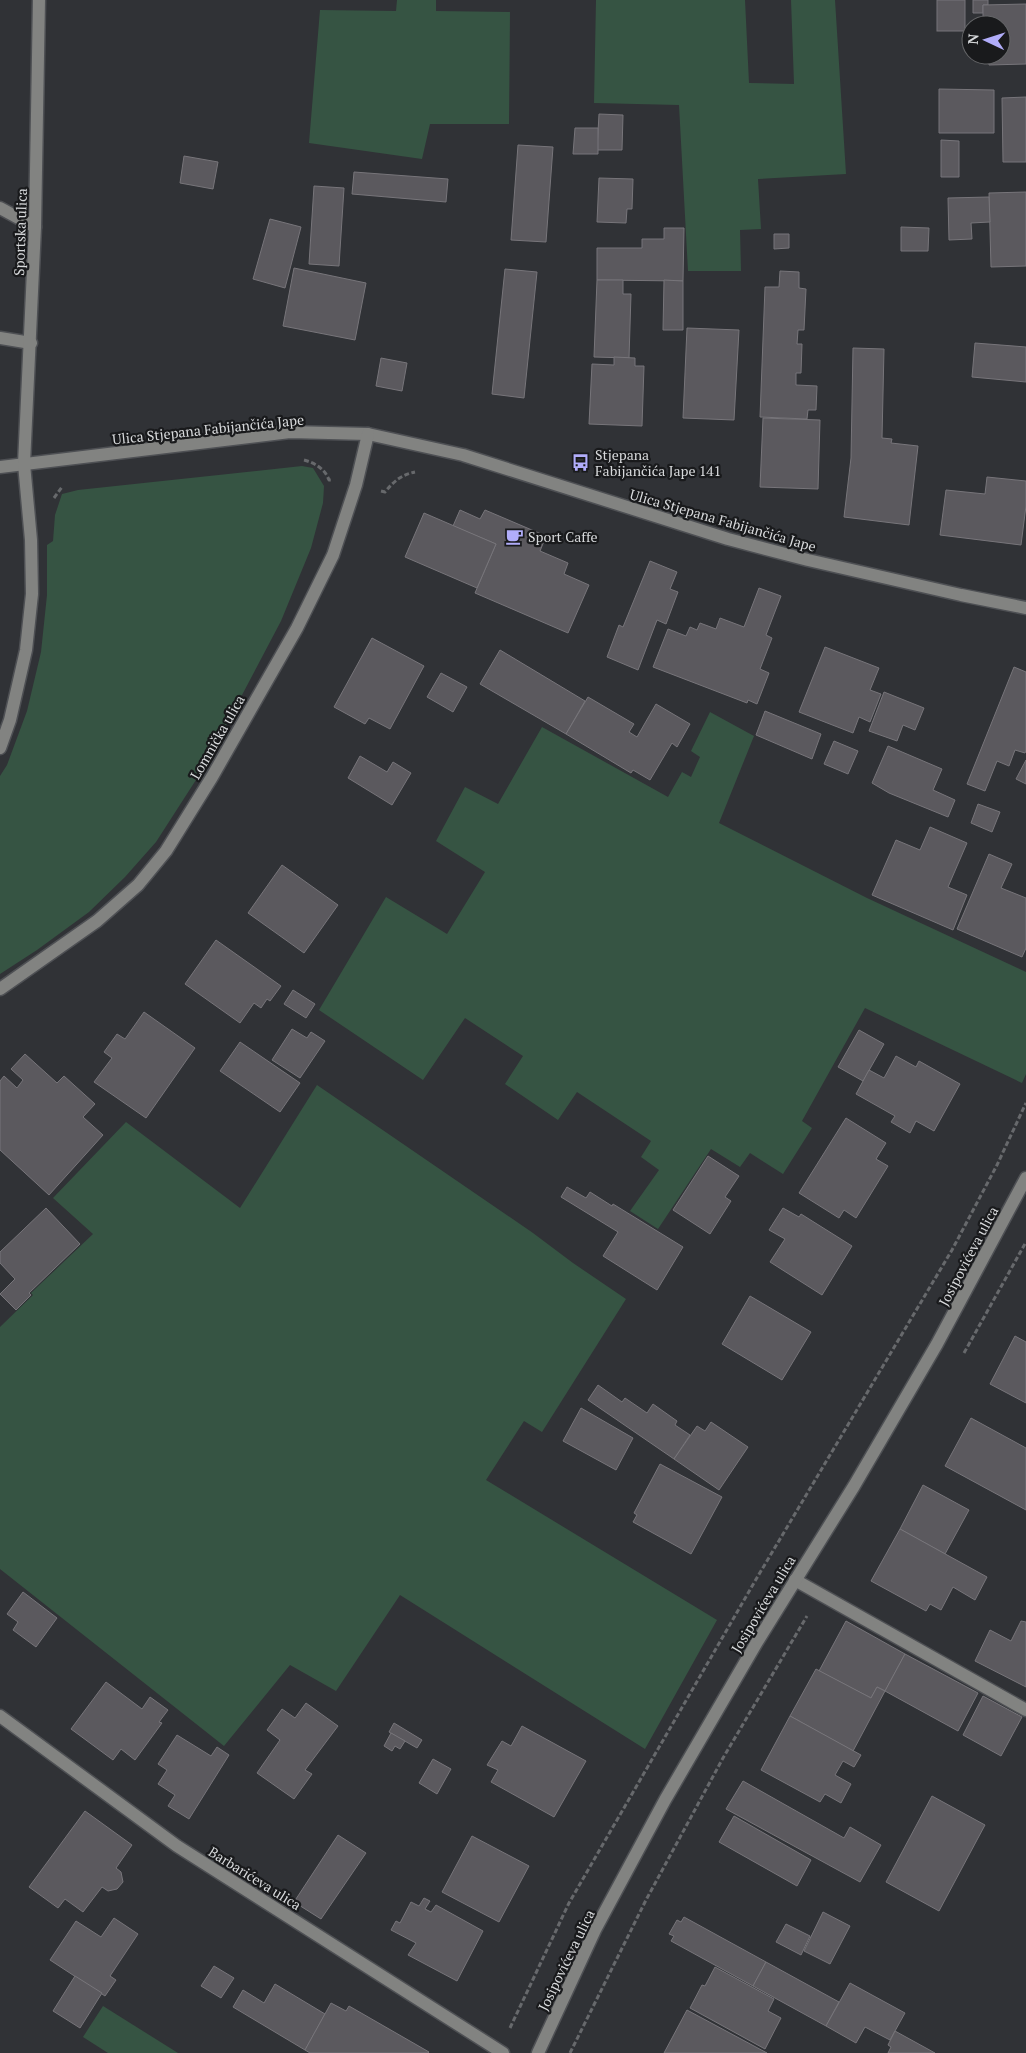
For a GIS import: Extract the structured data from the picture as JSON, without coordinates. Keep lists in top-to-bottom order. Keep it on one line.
{"streets":{"street":["Sportska ulica","Ulica Stjepana Fabijančića Jape","Lomnička ulica","Josipovićeva ulica","Barbarićeva ulica"]},"crossings":[["Sportska ulica","Ulica Stjepana Fabijančića Jape"],["Ulica Stjepana Fabijančića Jape","Lomnička ulica"]],"places":{"bus stop":["Stjepana Fabijančića Jape 141"],"cafe":["Sport Caffe"]},"north":"left"}
